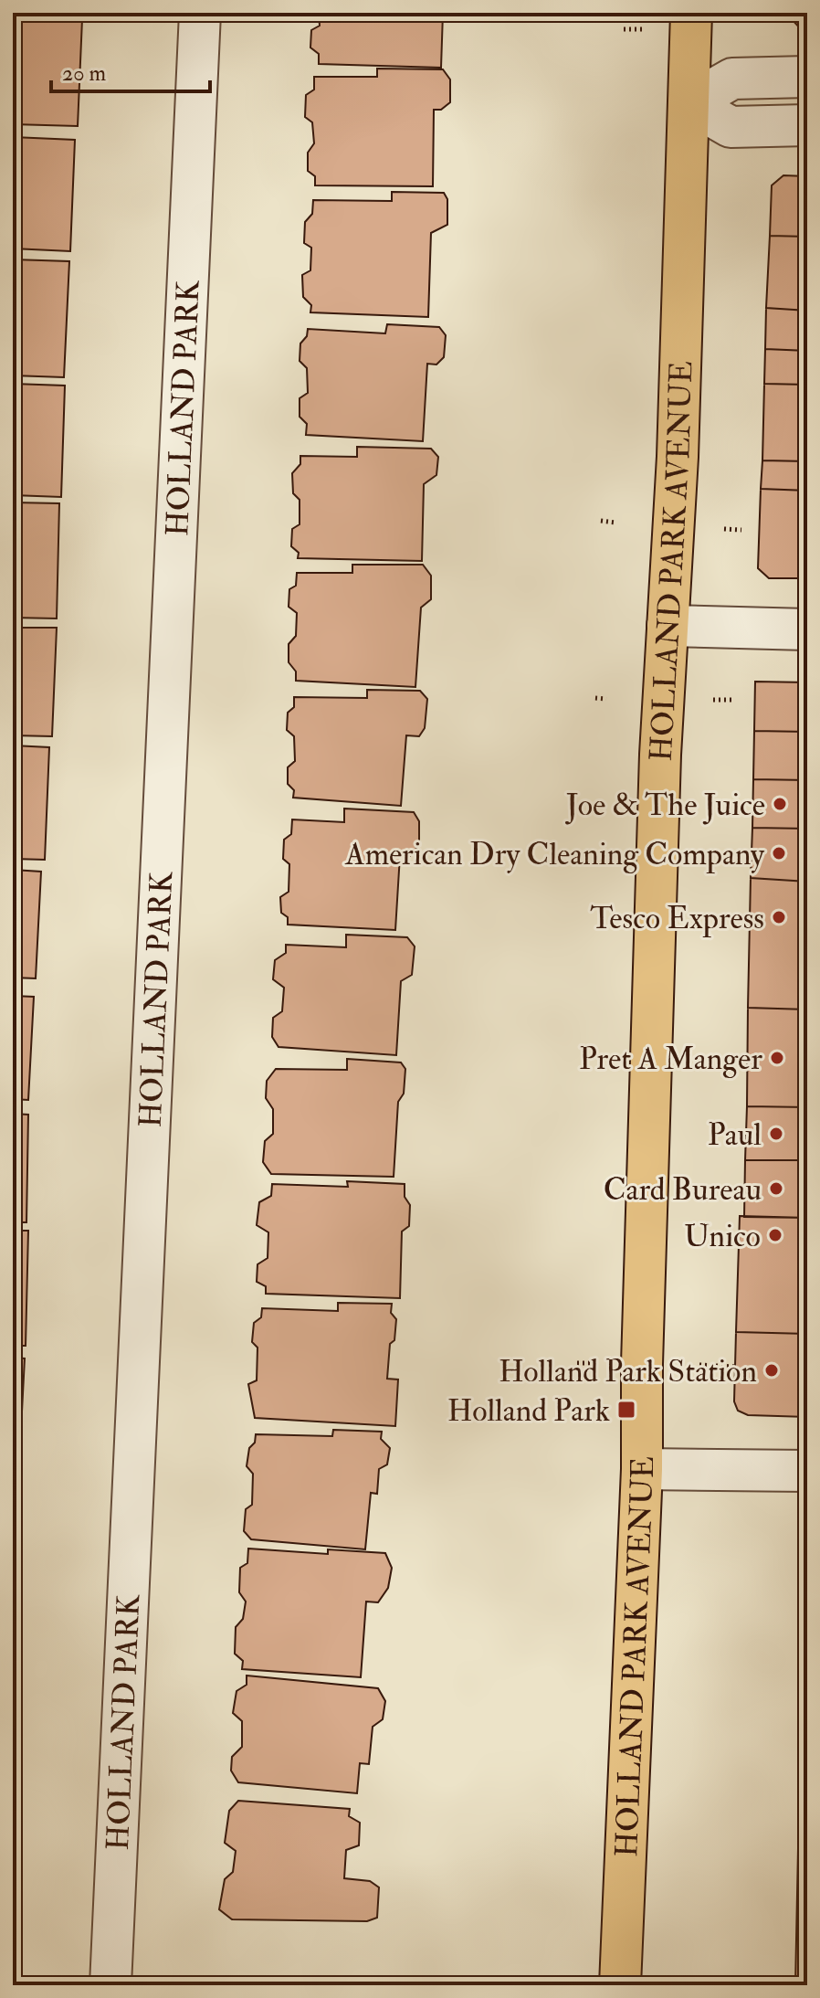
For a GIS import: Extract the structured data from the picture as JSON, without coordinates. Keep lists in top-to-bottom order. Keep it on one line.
{"streets":{"main road":["HOLLAND PARK AVENUE"],"street":["HOLLAND PARK"]},"places":{"other":["Joe & The Juice","American Dry Cleaning Company","Tesco Express","Pret A Manger","Paul","Card Bureau","Unico","Holland Park Station"],"transit":["Holland Park"]},"scale_bar":"20 m"}
